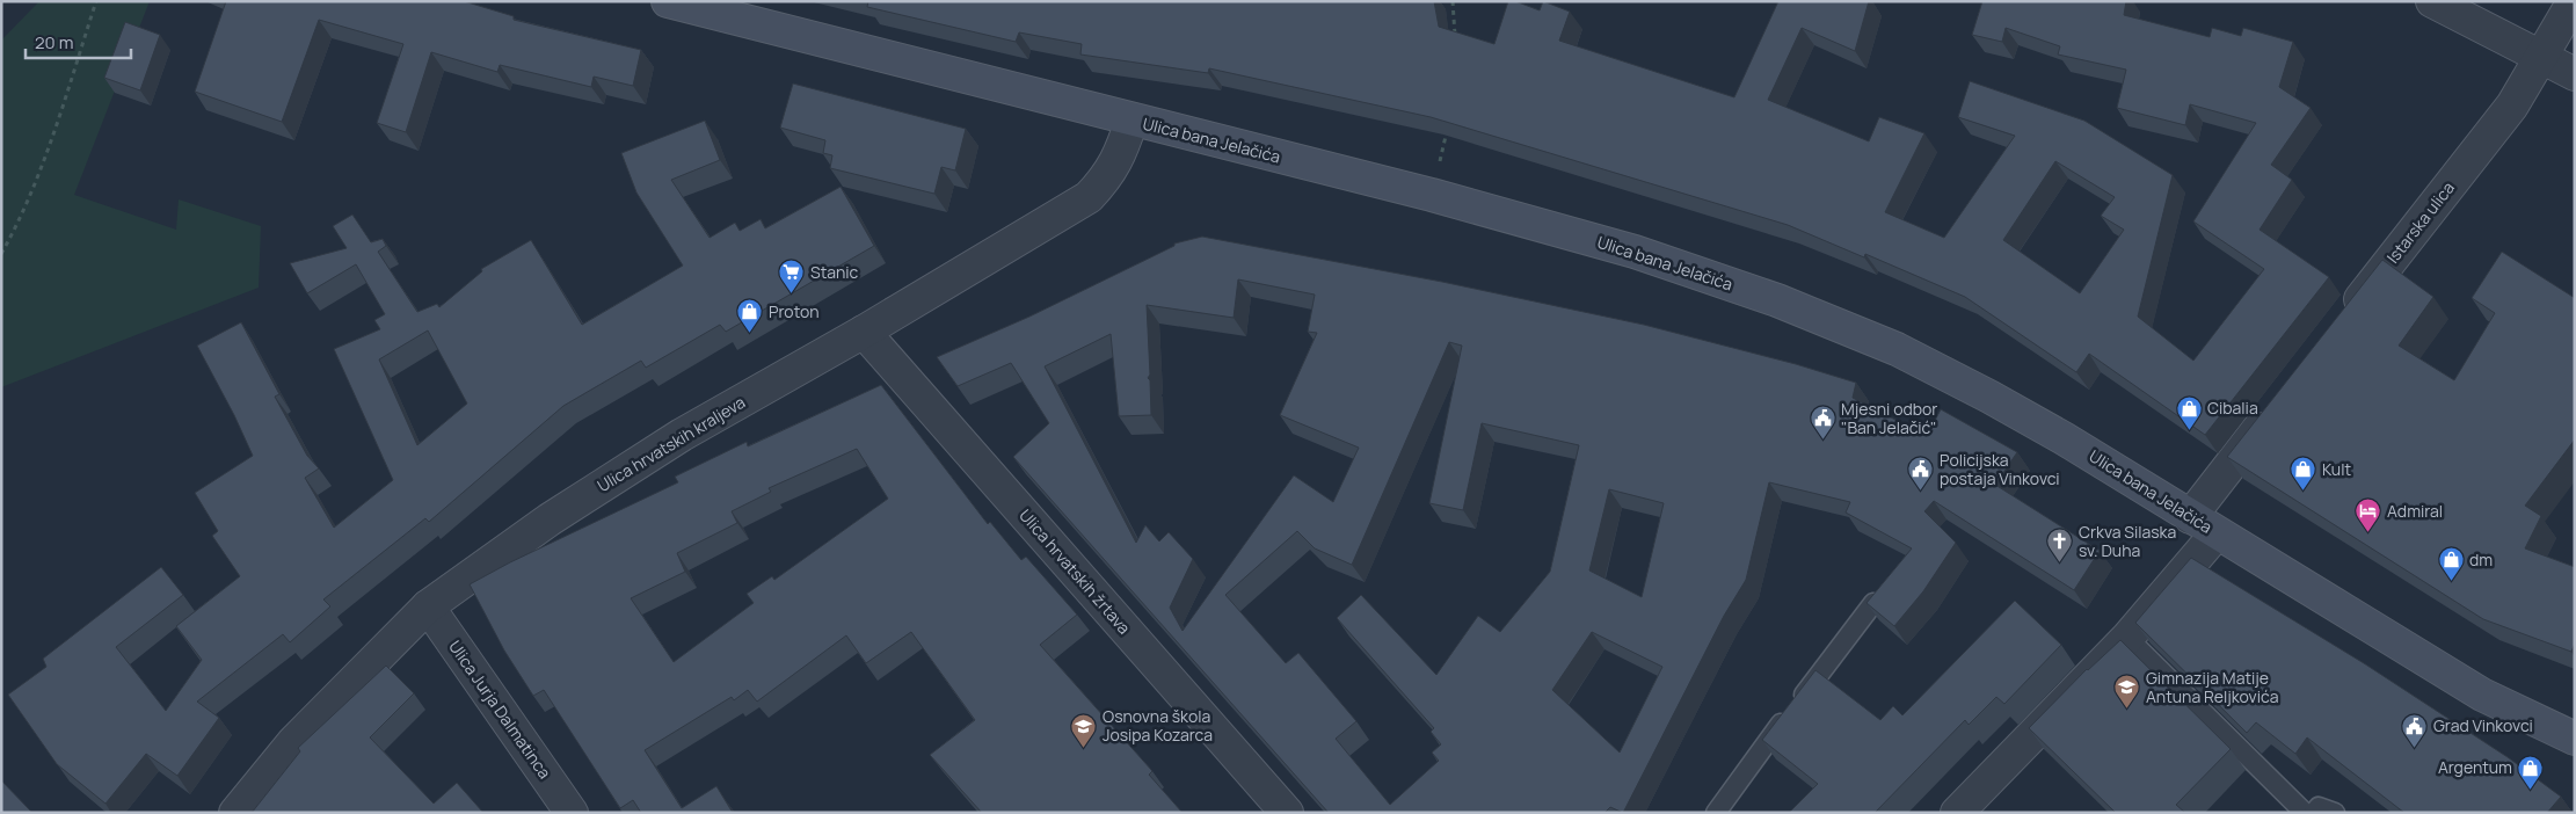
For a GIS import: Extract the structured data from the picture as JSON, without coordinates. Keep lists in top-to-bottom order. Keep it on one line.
{"streets":{"main road":["Ulica bana Jelačića"],"street":["Istarska ulica","Ulica hrvatskih kraljeva","Ulica hrvatskih žrtava","Ulica Jurja Dalmatinca"]},"crossings":[["Ulica bana Jelačića","Ulica hrvatskih kraljeva"],["Ulica hrvatskih kraljeva","Ulica hrvatskih žrtava"],["Ulica hrvatskih kraljeva","Ulica Jurja Dalmatinca"]],"places":{"supermarket":["Stanic"],"shop":["Proton","Cibalia","Kult","dm","Argentum"],"public building":["Mjesni odbor \"Ban Jelačić\"","Policijska postaja Vinkovci","Grad Vinkovci"],"hotel":["Admiral"],"church":["Crkva Silaska sv. Duha"],"school or university":["Gimnazija Matije Antuna Reljkovića","Osnovna škola Josipa Kozarca"]},"scale_bar":"20 m"}
